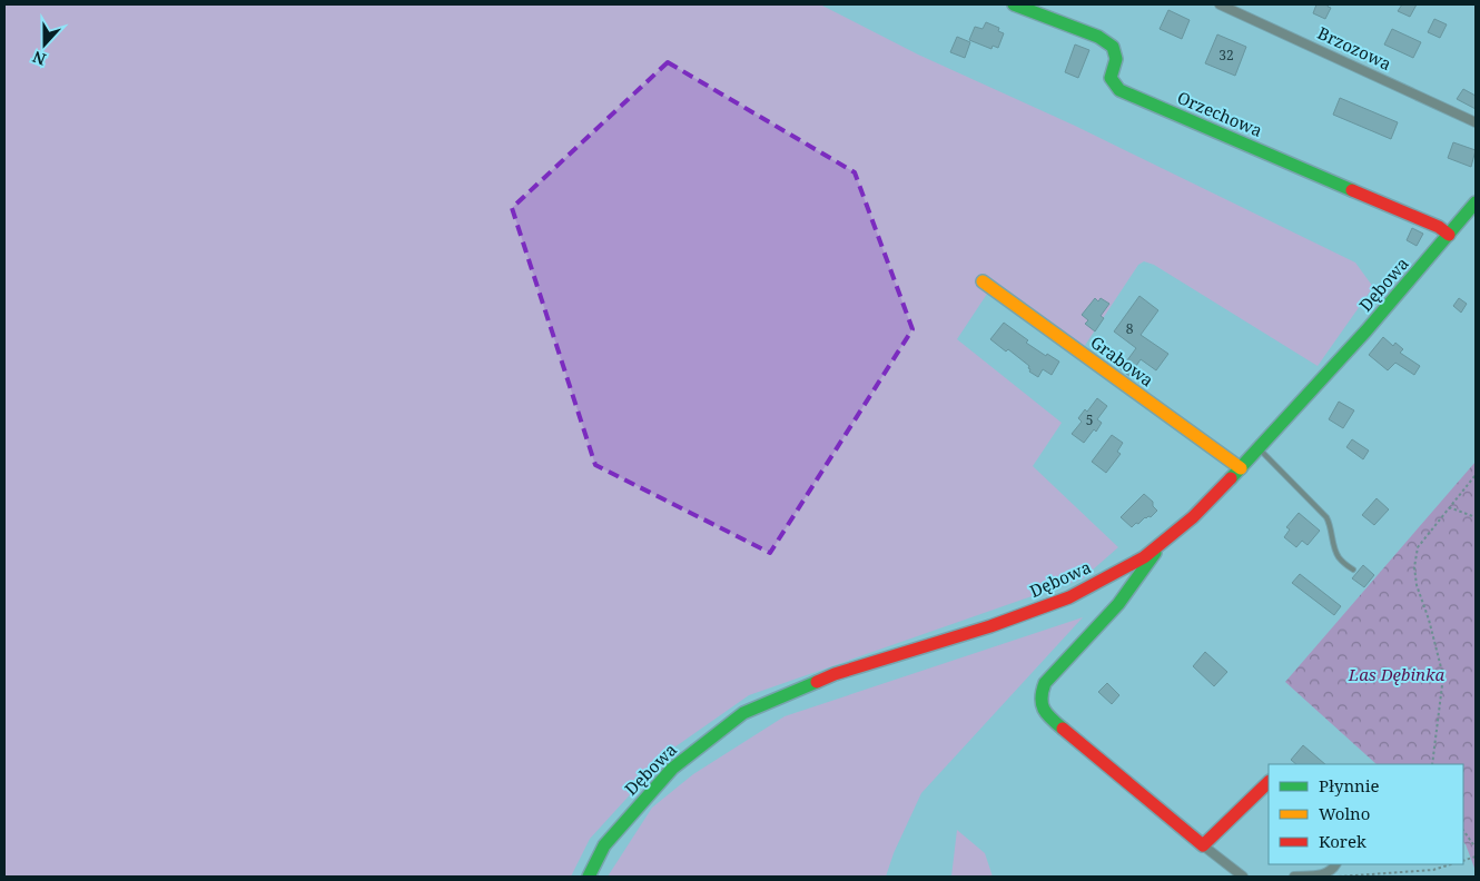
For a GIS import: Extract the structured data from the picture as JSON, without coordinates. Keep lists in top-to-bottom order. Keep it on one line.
{"streets":{"street":["Brzozowa","Orzechowa","Dębowa","Grabowa"]},"crossings":[["Orzechowa","Dębowa"],["Dębowa","Grabowa"]],"parks":["Las Dębinka"],"house_numbers":["32","8","5"],"legend":["Płynnie","Wolno","Korek"],"north":"bottom"}
